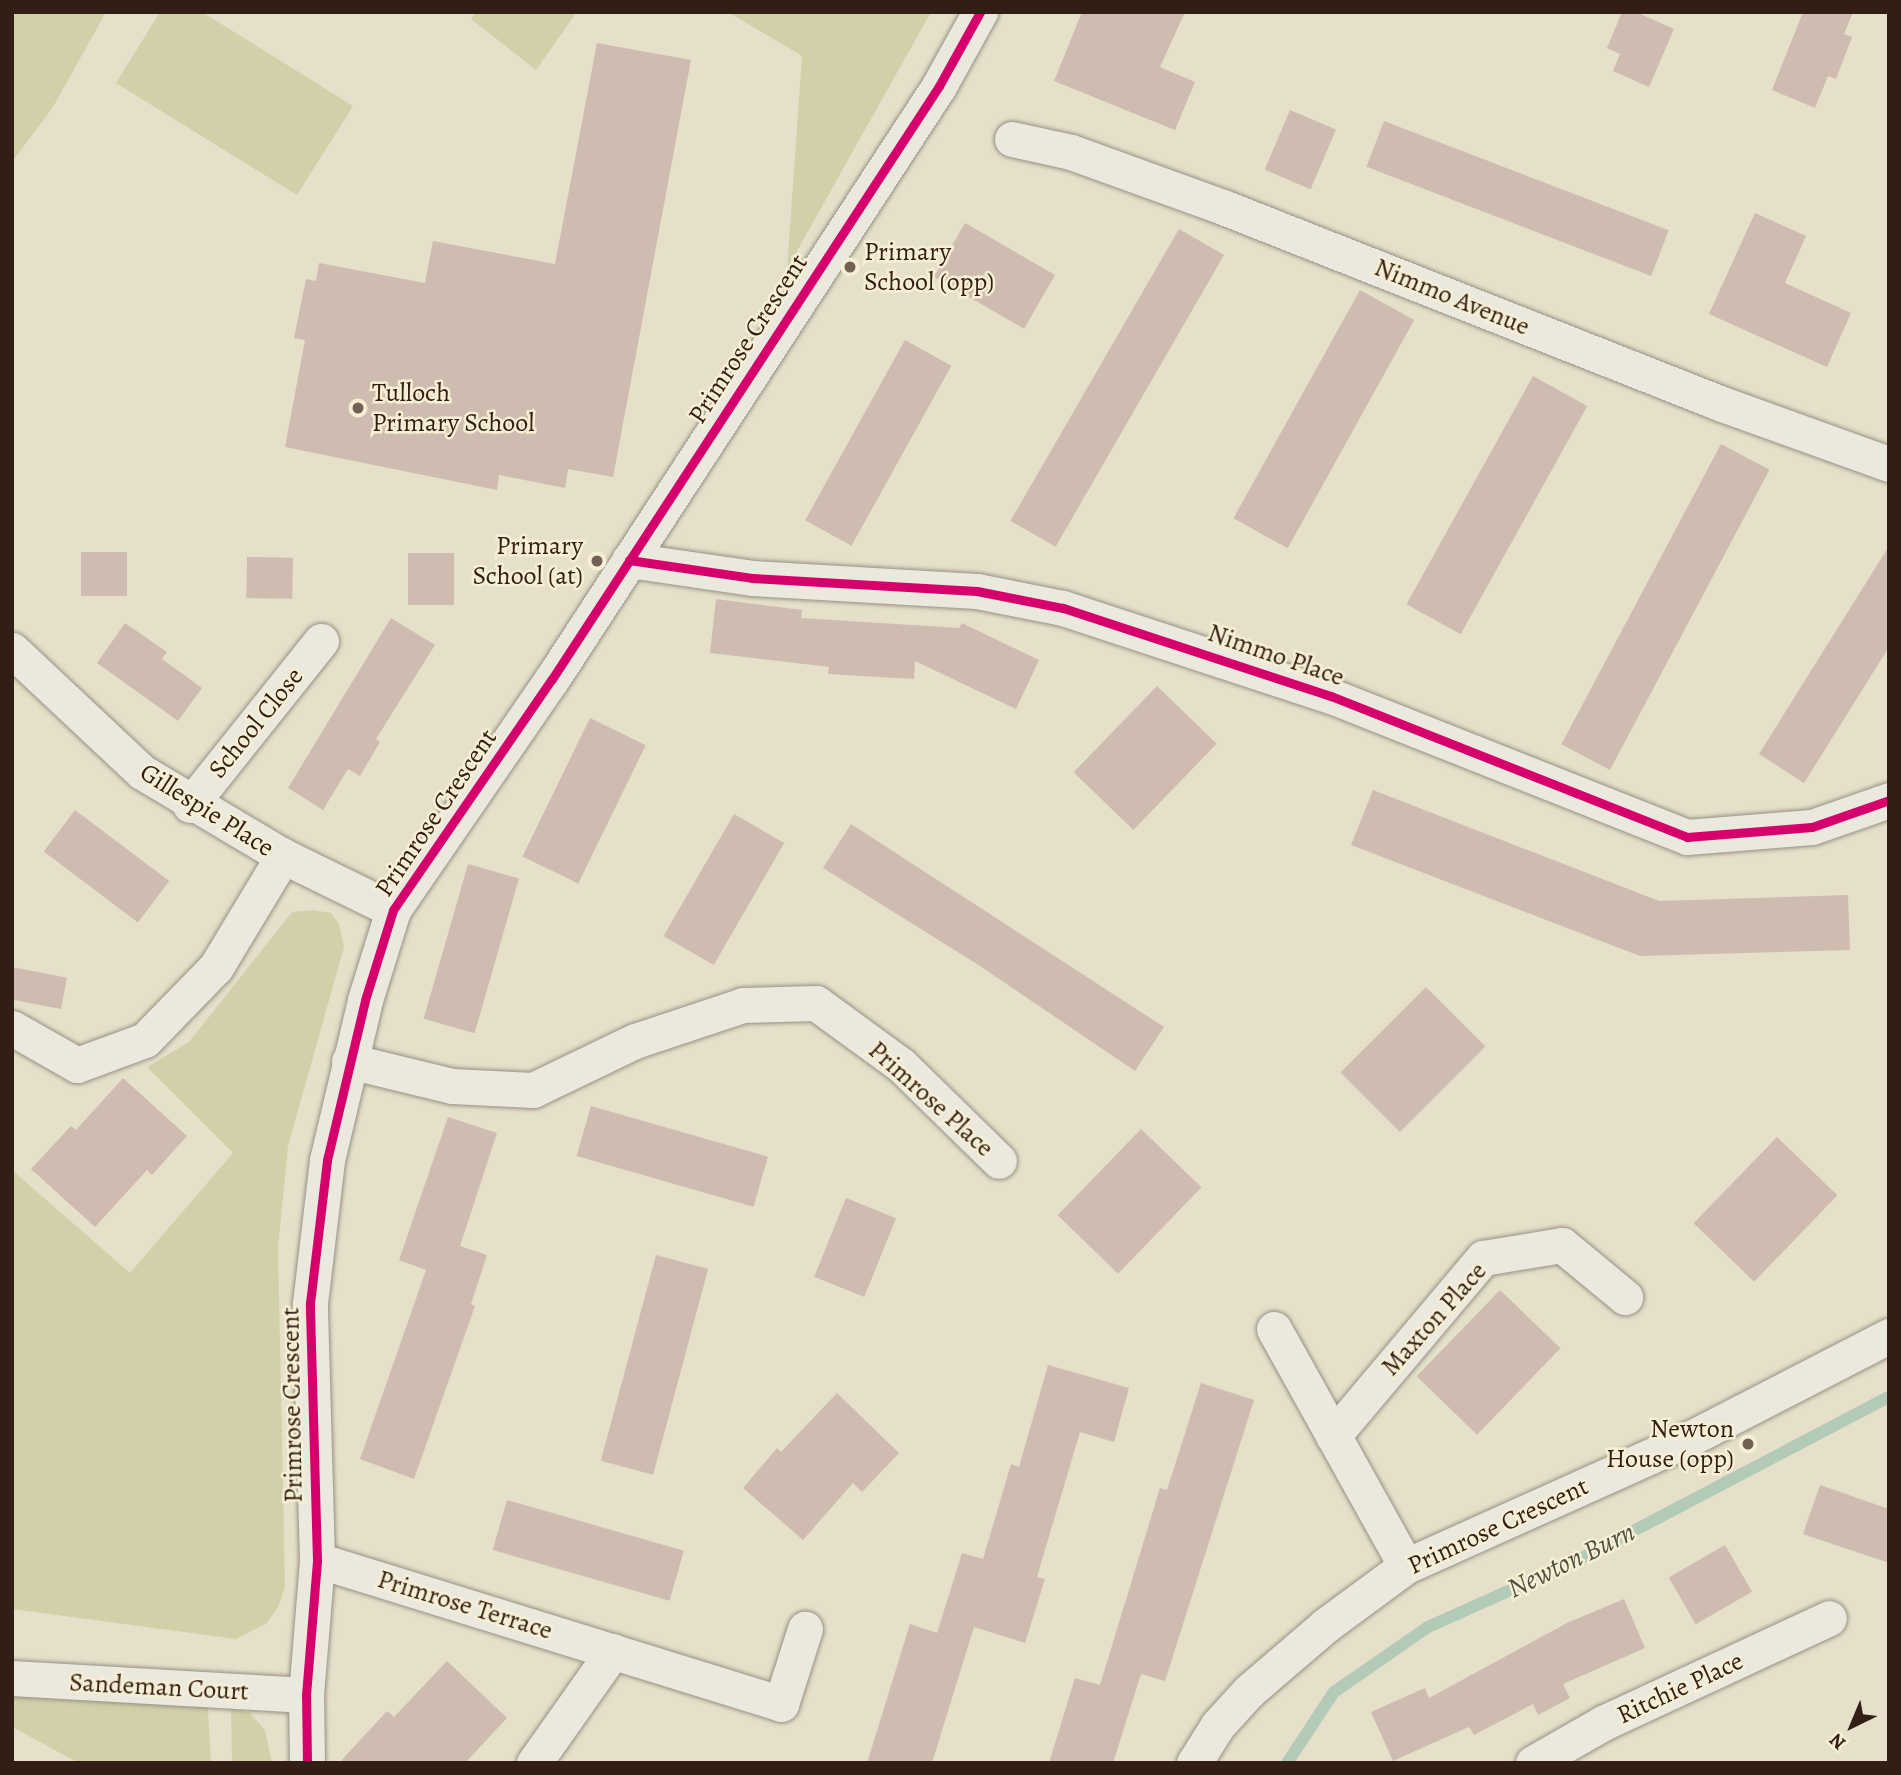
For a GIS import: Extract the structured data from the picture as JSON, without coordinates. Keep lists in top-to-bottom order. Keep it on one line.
{"streets":{"street":["Nimmo Avenue","Primrose Crescent","Nimmo Place","School Close","Gillespie Place","Primrose Place","Maxton Place","Primrose Terrace","Sandeman Court","Ritchie Place"]},"crossings":[["Primrose Crescent","Nimmo Place"],["Primrose Crescent","Gillespie Place"],["Primrose Crescent","Primrose Place"],["Primrose Crescent","Primrose Terrace"],["Primrose Crescent","Sandeman Court"],["School Close","Gillespie Place"]],"water":["Newton Burn"],"places":["Primary School (opp)","Tulloch Primary School","Primary School (at)","Newton House (opp)"],"north":"bottom left"}
